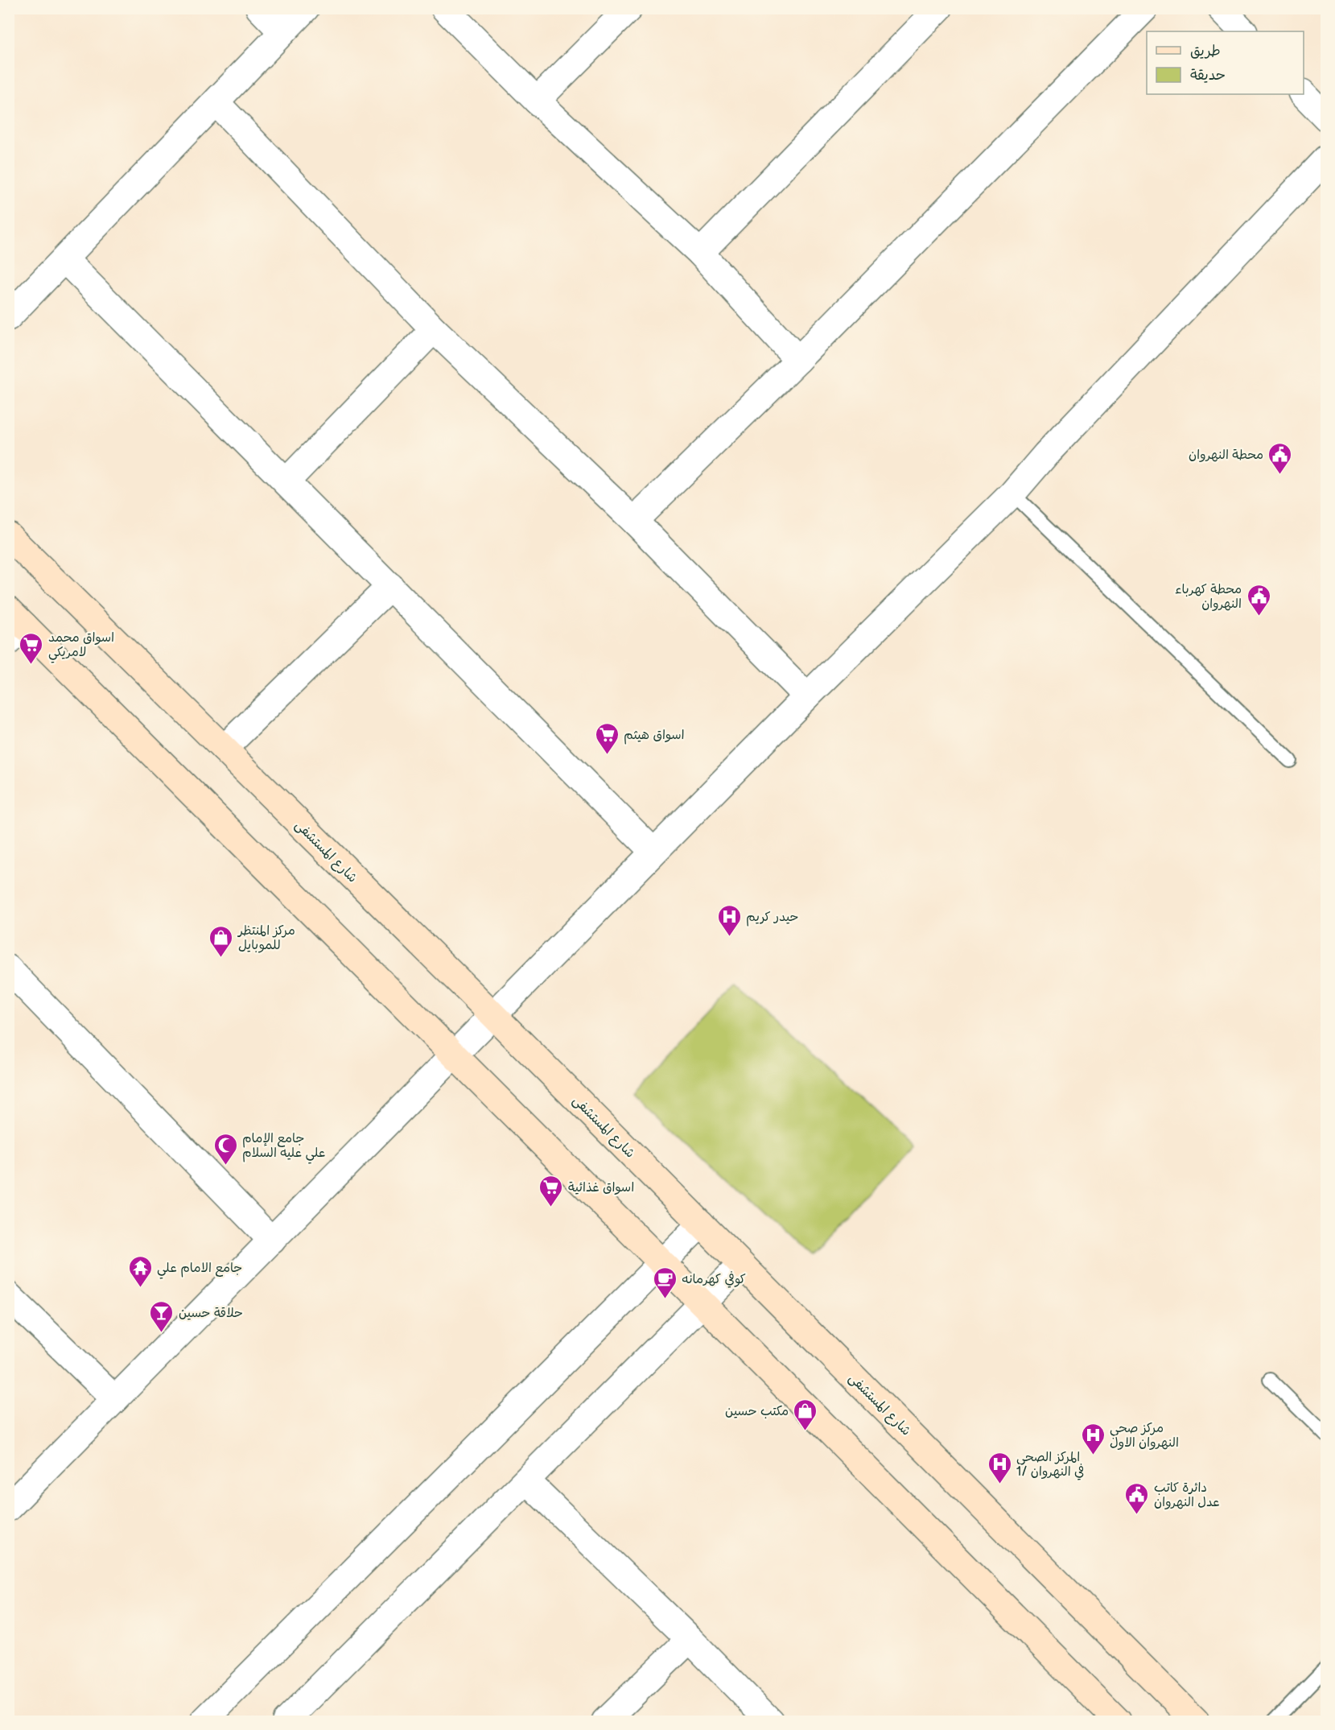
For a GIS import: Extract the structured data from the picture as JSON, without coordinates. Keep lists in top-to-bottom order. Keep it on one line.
{"streets":{"street":["شارع المستشفى"]},"places":{"public building":["محطة النهروان","محطة كهرباء النهروان","دائرة كاتب عدل النهروان"],"supermarket":["اسواق محمد لامريكي","اسواق هيثم","اسواق غذائية"],"hospital":["حيدر كريم","مركز صحي النهروان الاول","المركز الصحي في النهروان /1"],"shop":["مركز المنتظر للموبايل","مكتب حسين"],"mosque":["جامع الإمام علي عليه السلام"],"temple":["جامع الامام علي"],"cafe":["كوفي كهرمانه"],"bar":["حلاقة حسين"]},"legend":["طريق","حديقة"]}
